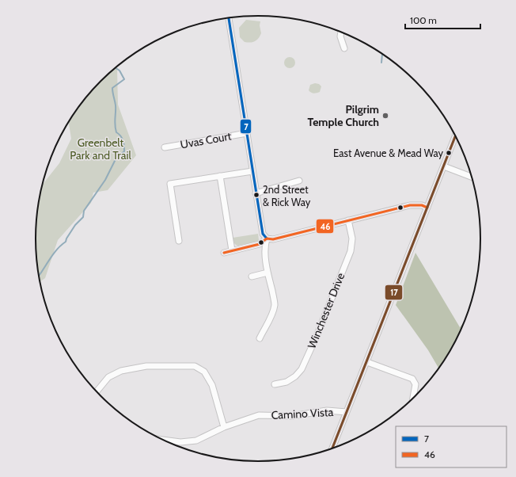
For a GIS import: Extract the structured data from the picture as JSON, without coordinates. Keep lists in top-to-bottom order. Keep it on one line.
{"streets":{"street":["Uvas Court","Winchester Drive","Camino Vista"]},"parks":["Greenbelt Park and Trail"],"places":["Pilgrim Temple Church","East Avenue & Mead Way","2nd Street & Rick Way"],"lines":["transit line 7","transit line 17","transit line 46"],"legend":["7","46"],"scale_bar":"100 m"}
